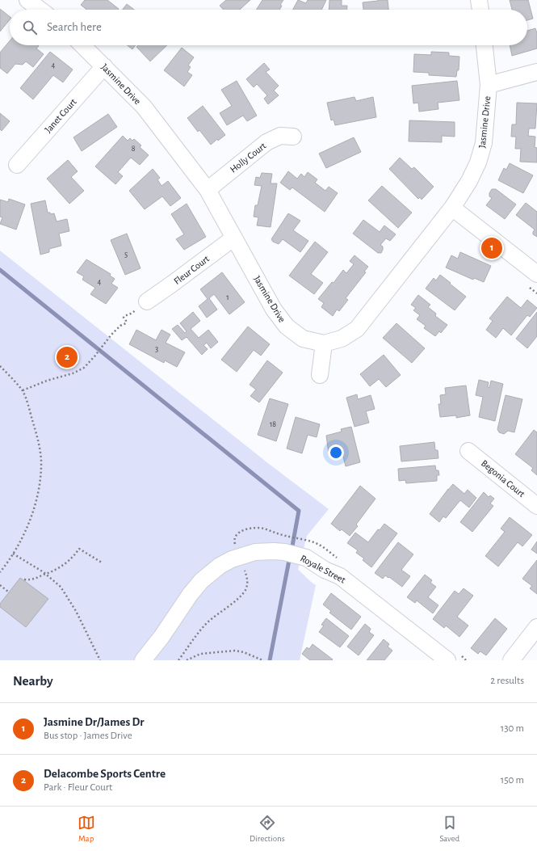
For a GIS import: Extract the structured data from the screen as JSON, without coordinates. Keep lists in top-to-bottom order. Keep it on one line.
{"streets":{"street":["Jasmine Drive","Janet Court","Holly Court","Fleur Court","Begonia Court","Royale Street"]},"crossings":[["Jasmine Drive","Janet Court"],["Jasmine Drive","Holly Court"],["Jasmine Drive","Fleur Court"]],"house_numbers":["4","8","5","4","1","3","18"],"page":{"search":"Search here","pins":["1","2"],"heading":["Nearby","2 results"],"list":[{"mark":"1","name":"Jasmine Dr/James Dr","note":"Bus stop · James Drive","value":"130 m"},{"mark":"2","name":"Delacombe Sports Centre","note":"Park · Fleur Court","value":"150 m"}],"nav":["Map","Directions","Saved"]}}
